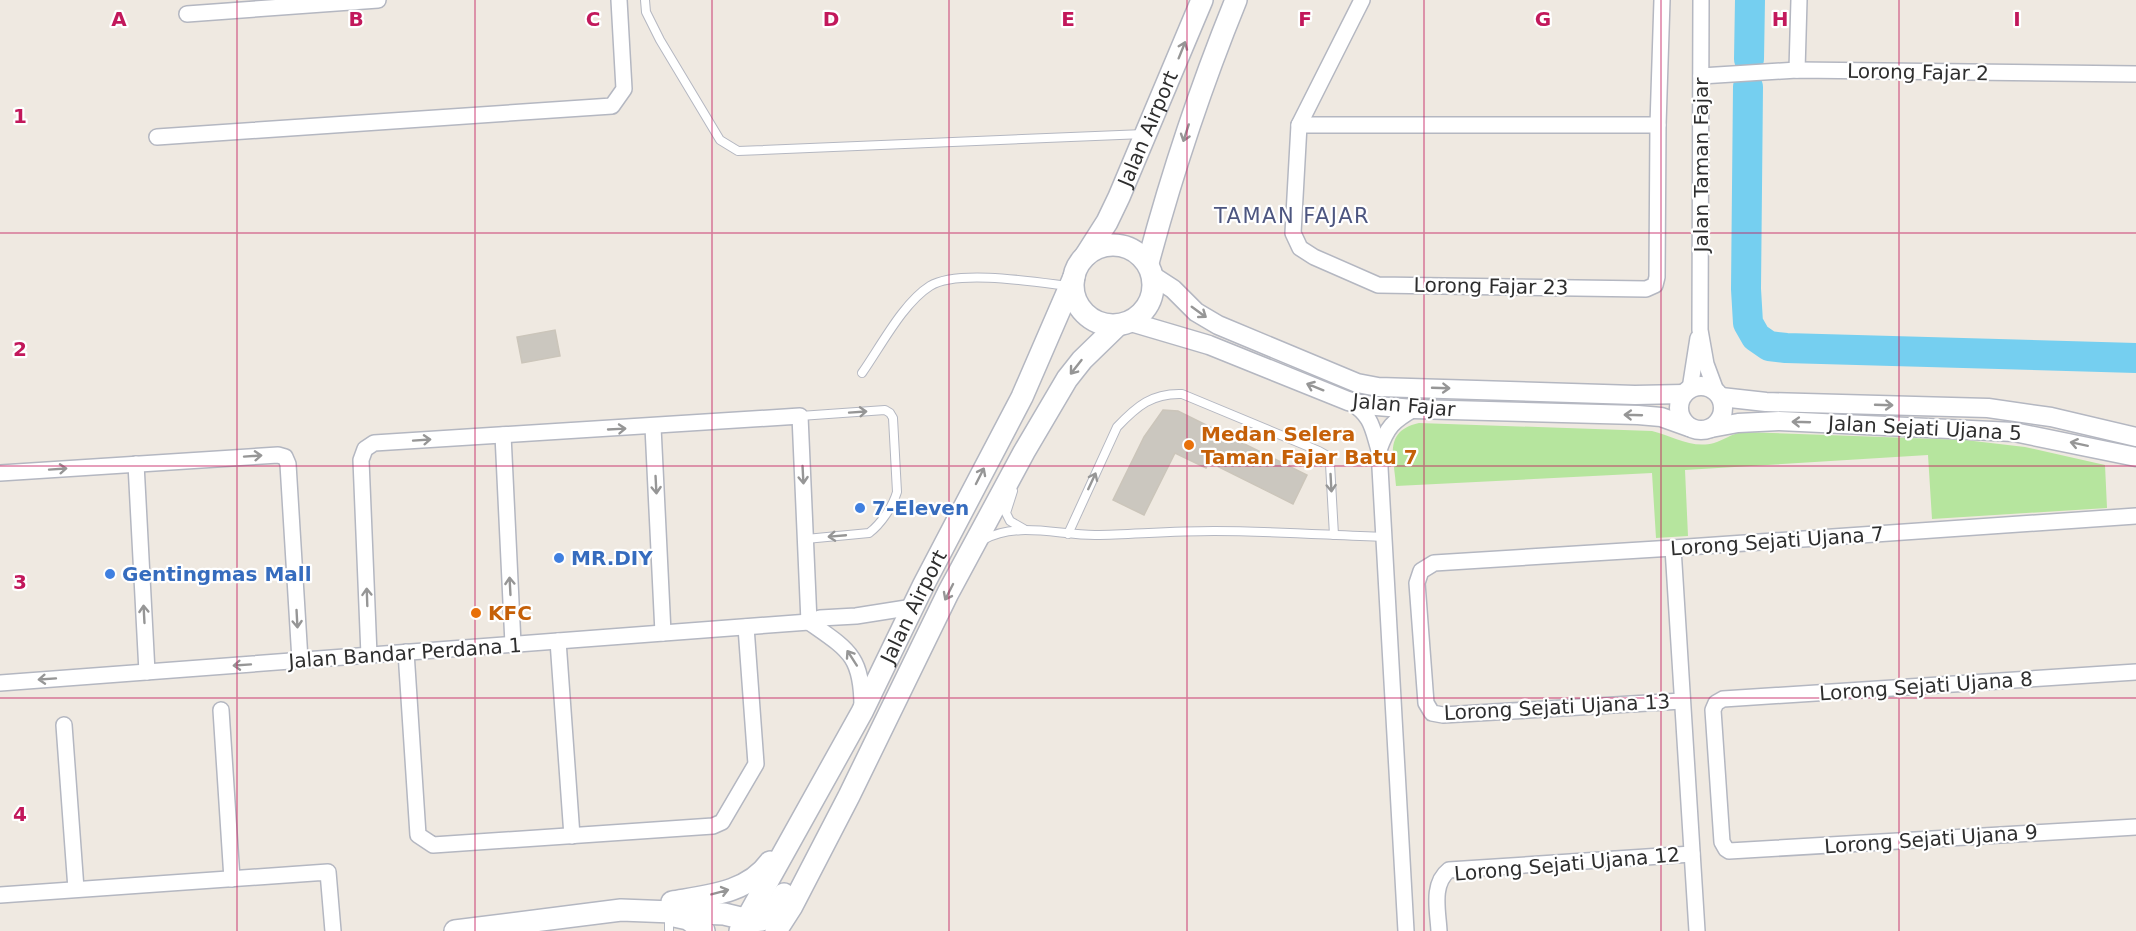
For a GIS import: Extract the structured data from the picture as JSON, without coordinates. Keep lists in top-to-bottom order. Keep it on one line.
{"streets":{"main road":["Jalan Airport"],"street":["Lorong Fajar 2","Jalan Taman Fajar","Lorong Fajar 23","Jalan Fajar","Jalan Sejati Ujana 5","Lorong Sejati Ujana 7","Jalan Bandar Perdana 1","Lorong Sejati Ujana 8","Lorong Sejati Ujana 13","Lorong Sejati Ujana 9","Lorong Sejati Ujana 12"]},"crossings":[["Lorong Fajar 2","Jalan Taman Fajar"],["Jalan Airport","Jalan Fajar"],["Jalan Airport","Jalan Bandar Perdana 1"],["Jalan Fajar","Jalan Sejati Ujana 5"],["Lorong Sejati Ujana 7","Lorong Sejati Ujana 13"],["Lorong Sejati Ujana 8","Lorong Sejati Ujana 9"]],"districts":["TAMAN FAJAR"],"places":["Medan Selera Taman Fajar Batu 7","7-Eleven","MR.DIY","Gentingmas Mall","KFC"],"grid":{"columns":["A","B","C","D","E","F","G","H","I"],"rows":["1","2","3","4"]}}
